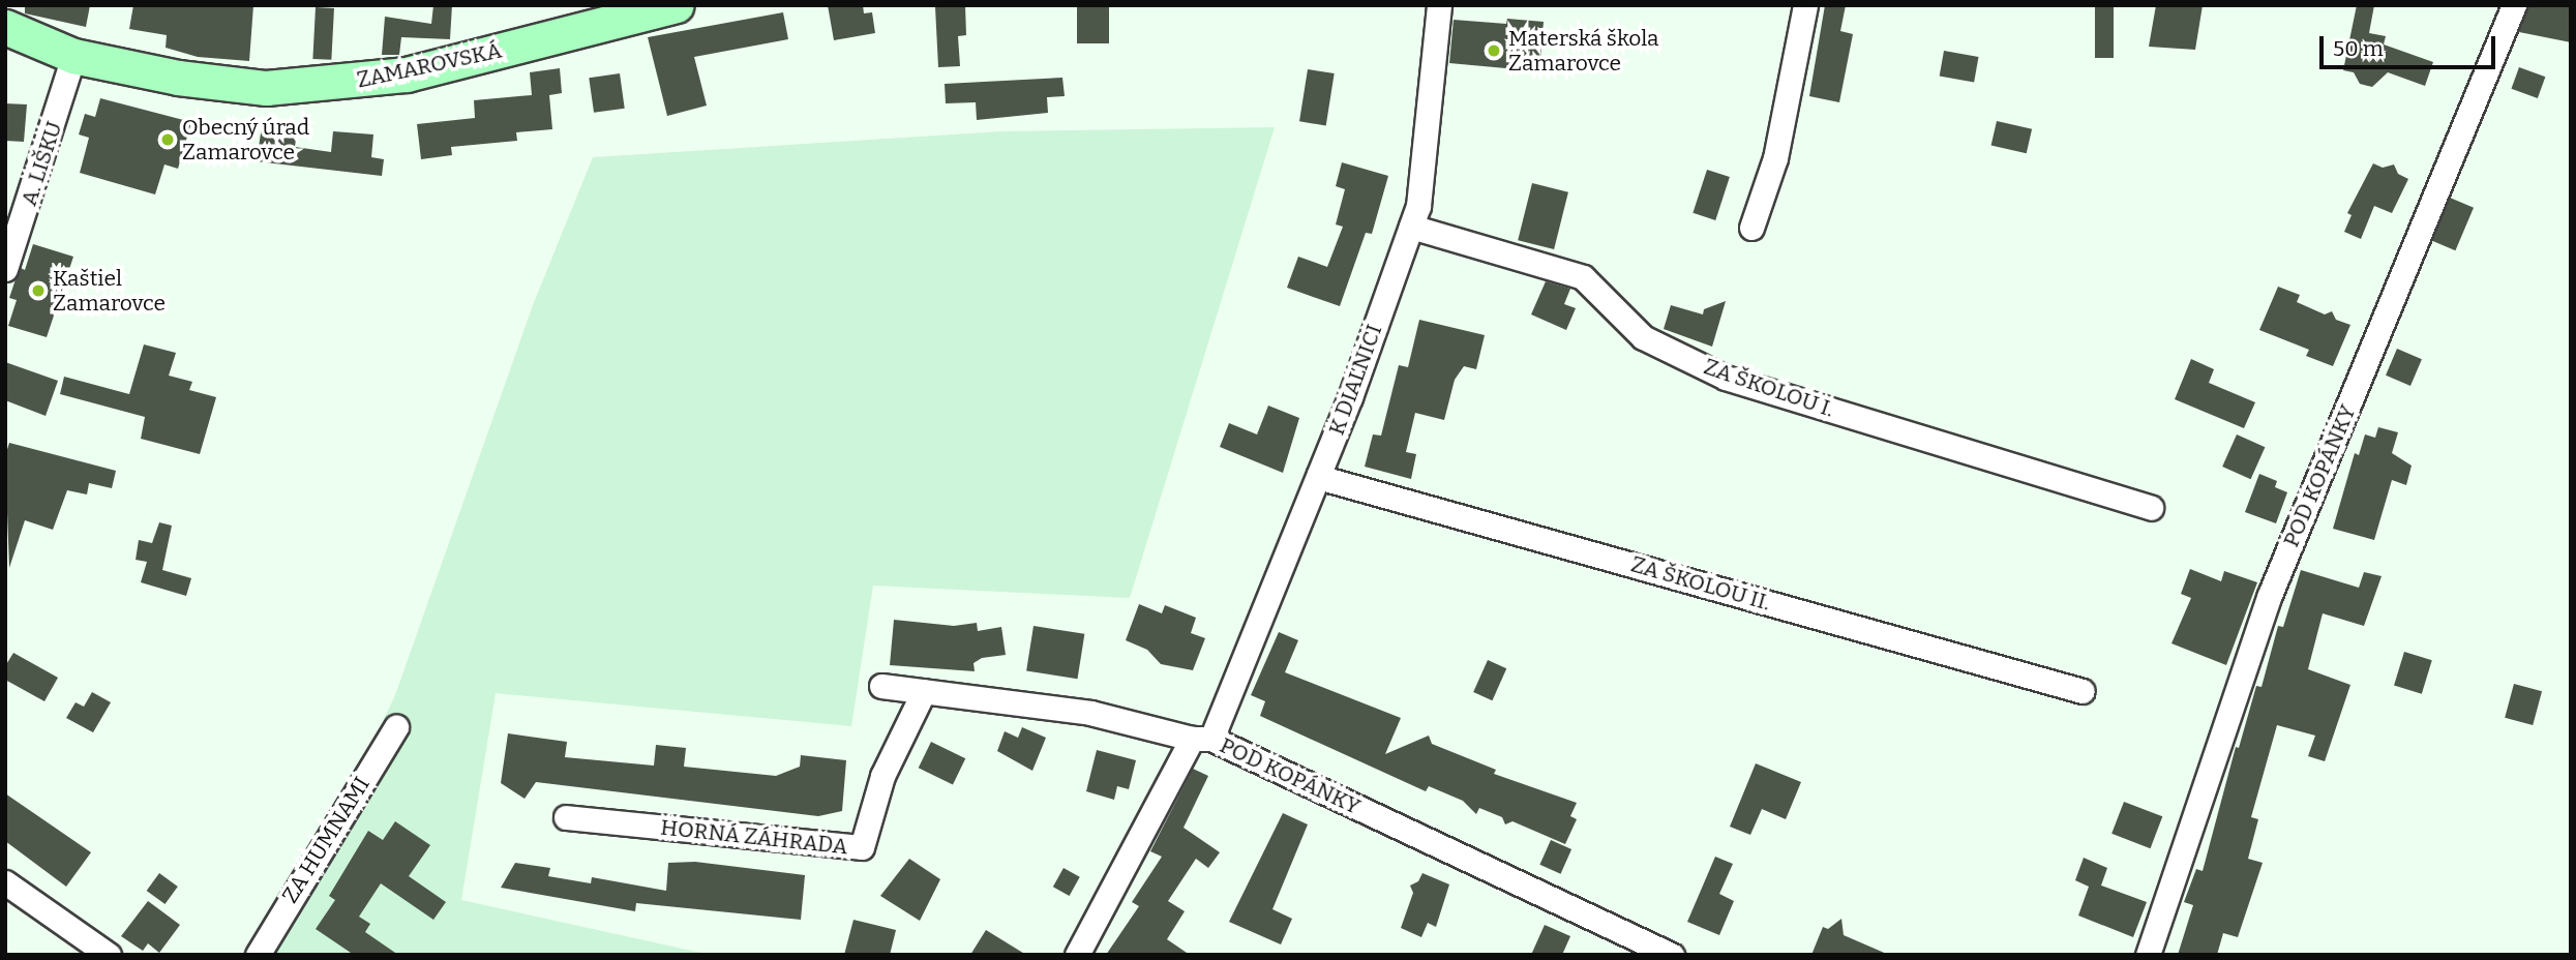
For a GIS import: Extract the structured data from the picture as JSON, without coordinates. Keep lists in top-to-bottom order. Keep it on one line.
{"streets":{"main road":["ZAMAROVSKÁ"],"street":["A. LIŠKU","K DIAĽNICI","ZA ŠKOLOU I.","POD KOPÁNKY","ZA ŠKOLOU II.","HORNÁ ZÁHRADA","ZA HUMNAMI"]},"crossings":[["ZAMAROVSKÁ","A. LIŠKU"],["K DIAĽNICI","ZA ŠKOLOU I."],["K DIAĽNICI","POD KOPÁNKY"],["K DIAĽNICI","ZA ŠKOLOU II."],["POD KOPÁNKY","HORNÁ ZÁHRADA"]],"places":["Materská škola Zamarovce","Obecný úrad Zamarovce","Kaštiel Zamarovce"],"scale_bar":"50 m"}
